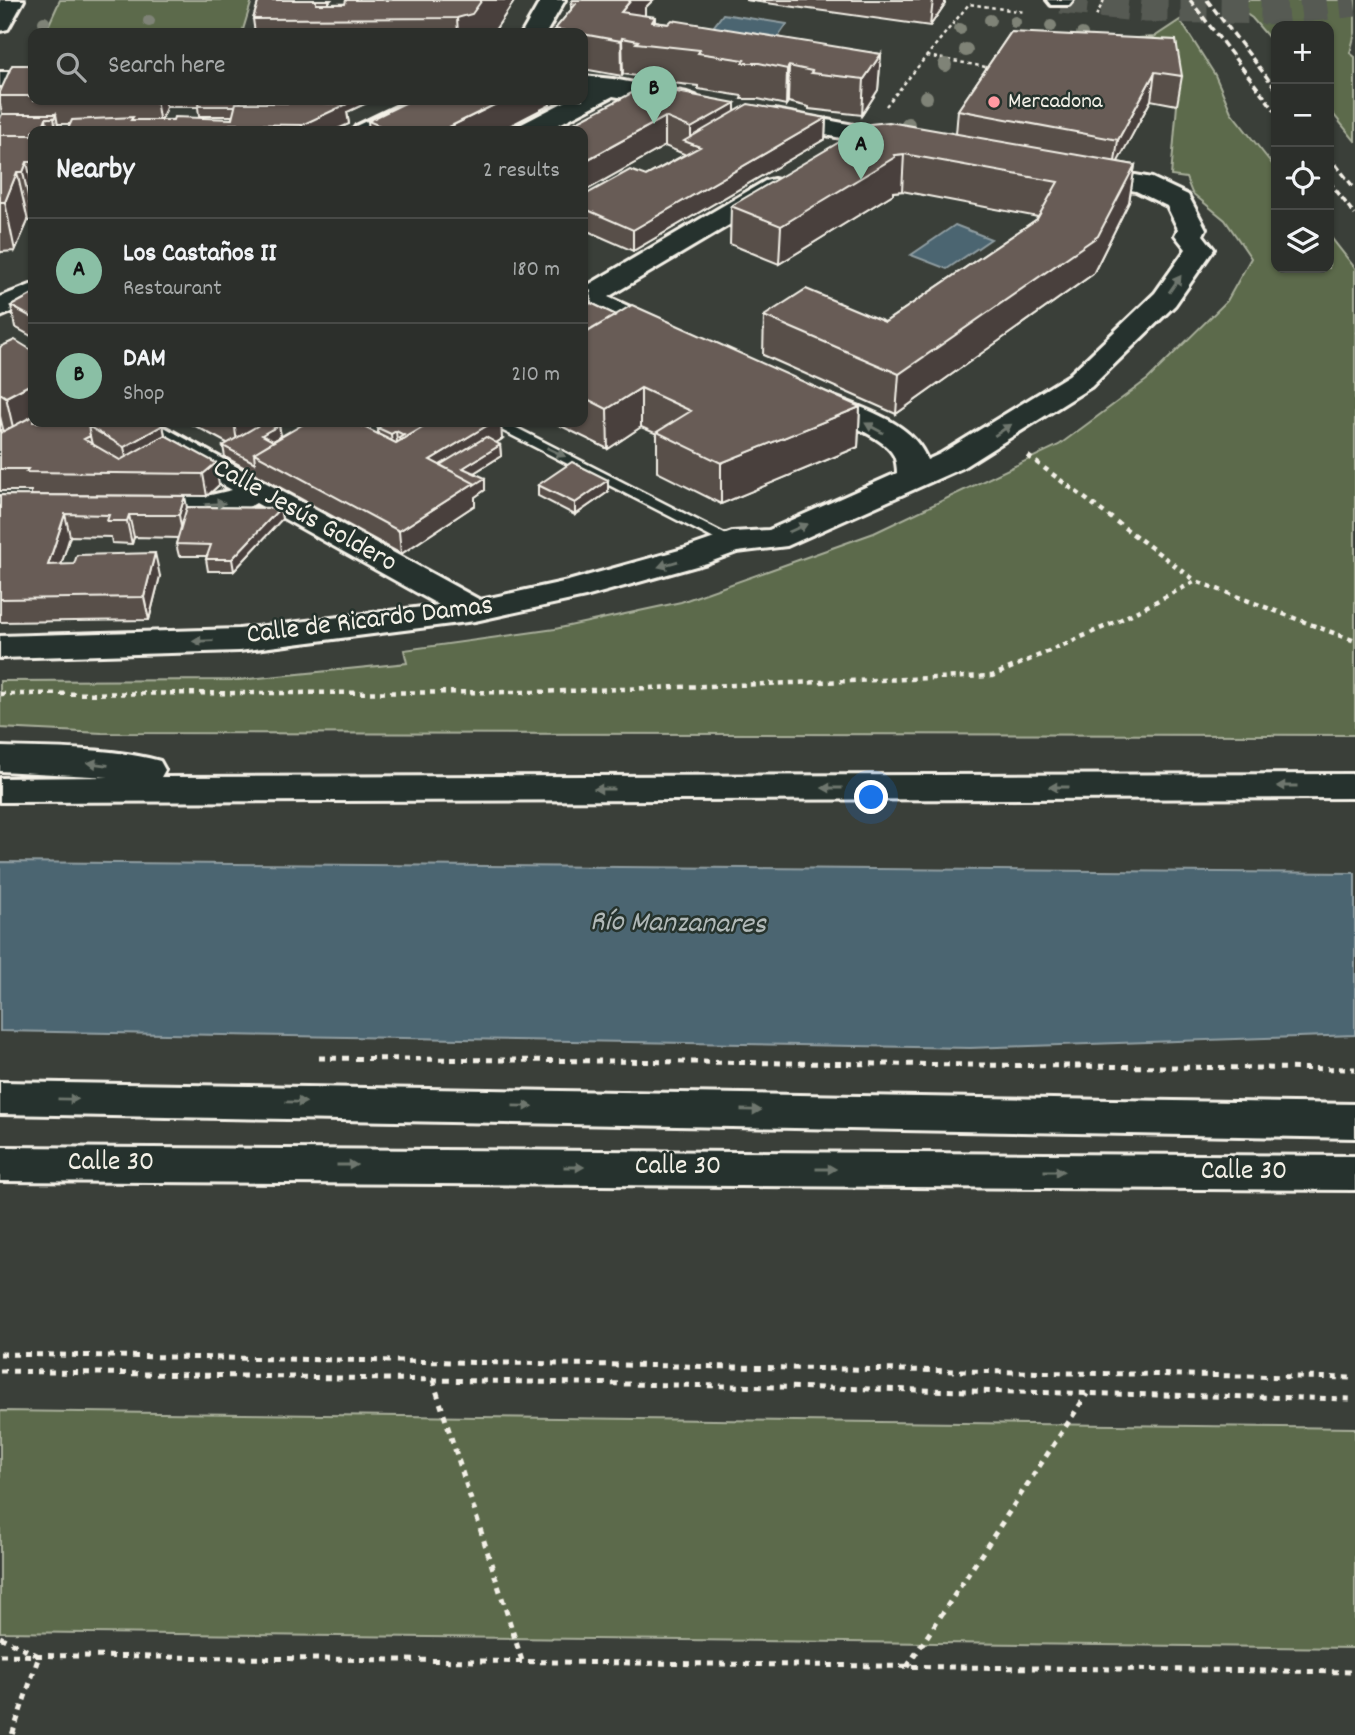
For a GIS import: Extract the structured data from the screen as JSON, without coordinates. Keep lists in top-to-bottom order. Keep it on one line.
{"streets":{"main road":["Calle Jesús Goldero","Calle de Ricardo Damas","Calle 30"]},"crossings":[["Calle Jesús Goldero","Calle de Ricardo Damas"]],"water":["Río Manzanares"],"places":["Mercadona"],"page":{"map_buttons":["+","−"],"search":"Search here","pins":["B","A"],"heading":["Nearby","2 results"],"list":[{"mark":"A","name":"Los Castaños II","note":"Restaurant","value":"180 m"},{"mark":"B","name":"DAM","note":"Shop","value":"210 m"}]}}
